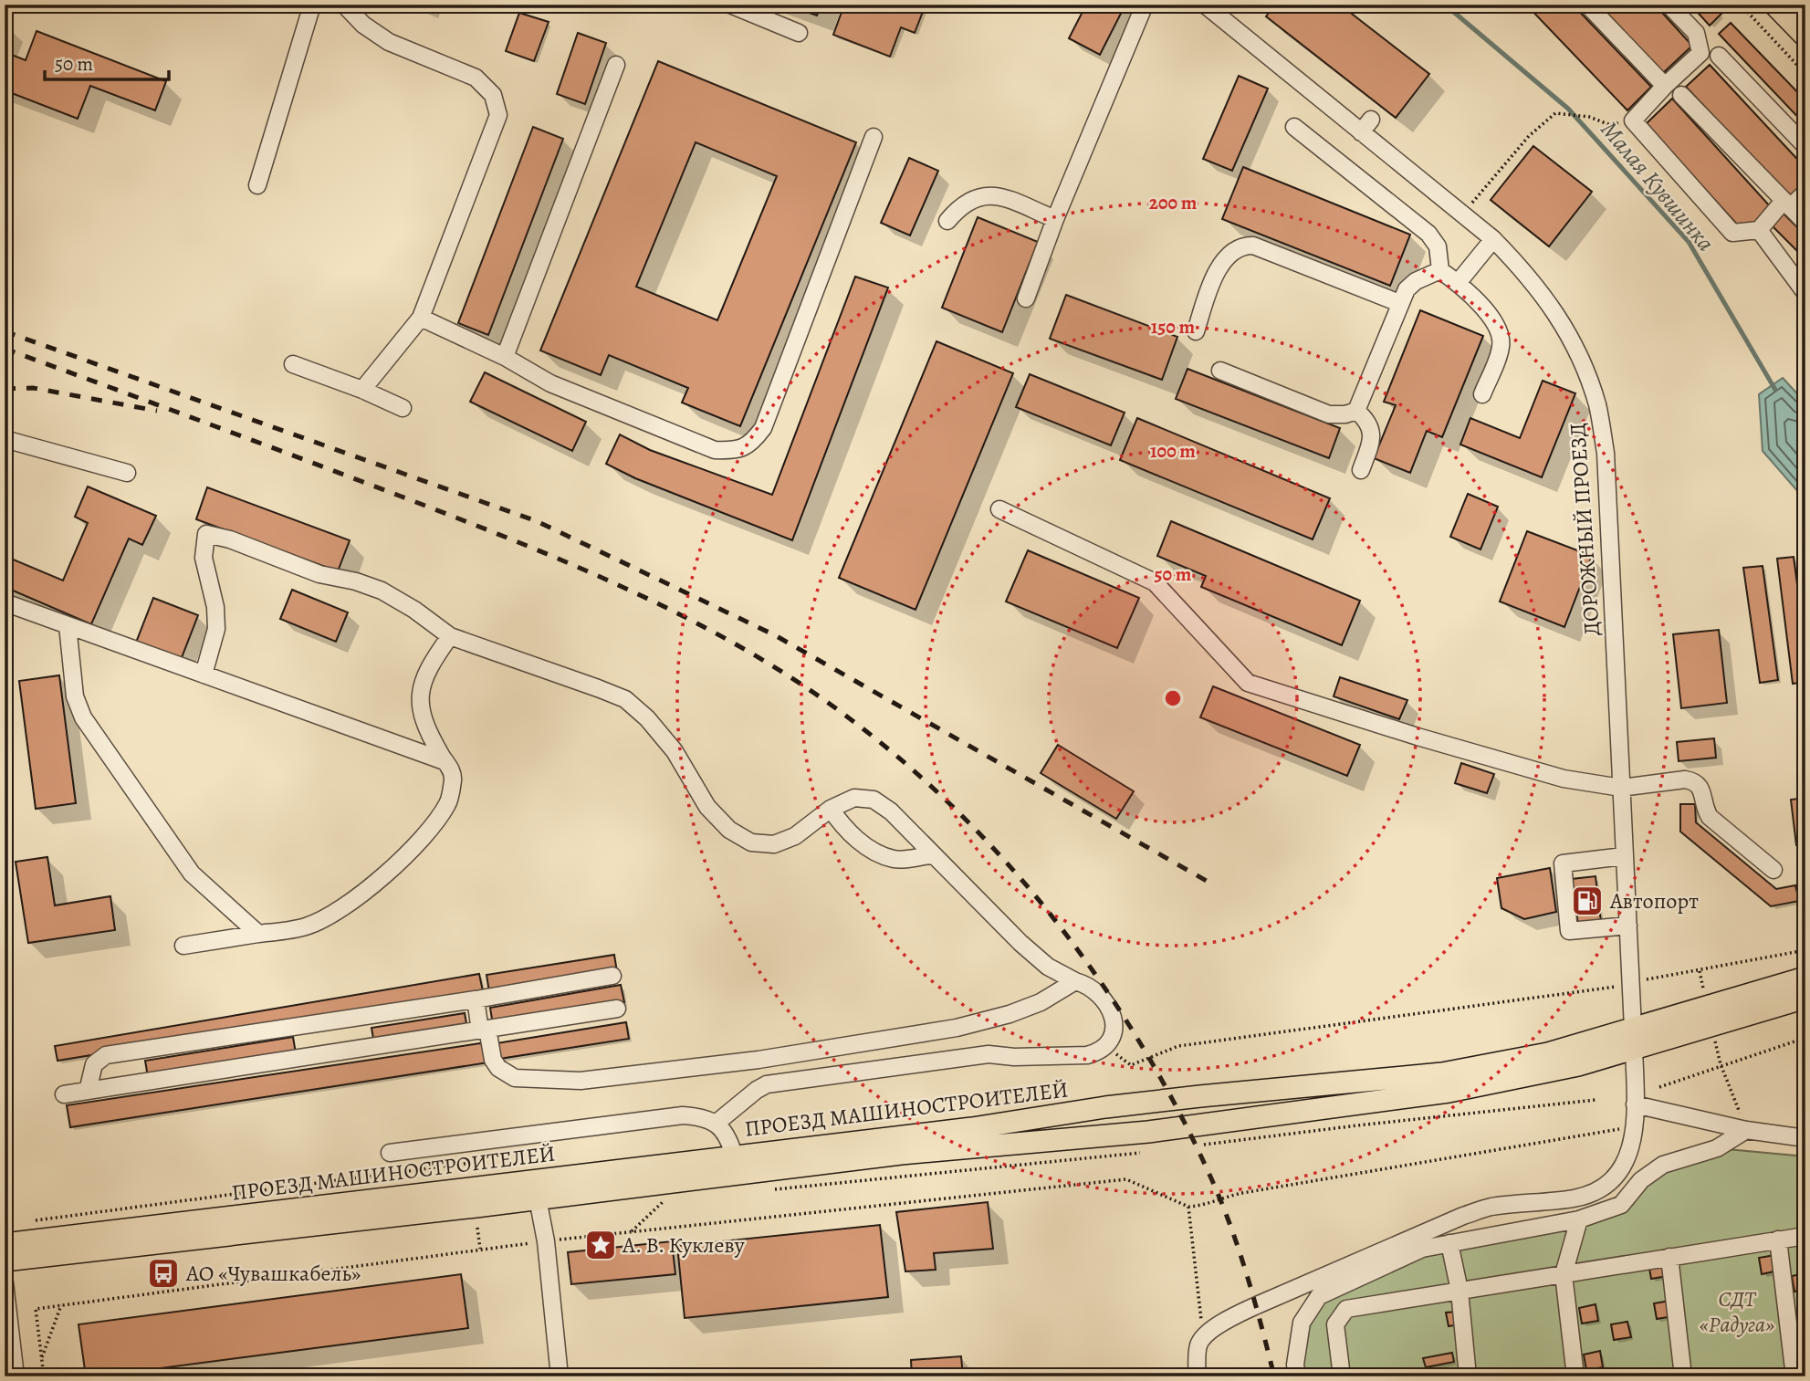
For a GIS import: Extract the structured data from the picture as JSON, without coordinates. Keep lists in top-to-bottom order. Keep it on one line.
{"streets":{"main road":["ПРОЕЗД МАШИНОСТРОИТЕЛЕЙ"],"street":["ДОРОЖНЫЙ ПРОЕЗД"]},"crossings":[["ДОРОЖНЫЙ ПРОЕЗД","ПРОЕЗД МАШИНОСТРОИТЕЛЕЙ"]],"water":["Малая Кувшинка"],"parks":["СДТ «Радуга»"],"places":{"fuel station":["Автопорт"],"place":["А. В. Куклеву"],"bus stop":["АО «Чувашкабель»"]},"scale_bar":"50 m","rings":["200 m","150 m","100 m","50 m"]}
